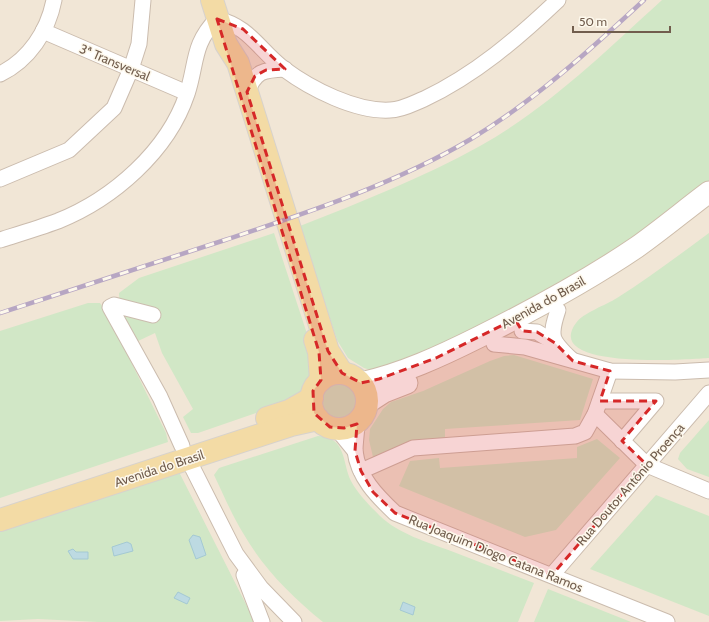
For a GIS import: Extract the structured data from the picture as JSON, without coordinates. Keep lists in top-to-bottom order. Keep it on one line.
{"streets":{"main road":["Avenida do Brasil"],"street":["3ª Transversal","Rua Doutor António Proença","Rua Joaquim Diogo Catana Ramos"]},"crossings":[["Avenida do Brasil","Rua Joaquim Diogo Catana Ramos"],["Rua Doutor António Proença","Rua Joaquim Diogo Catana Ramos"]],"scale_bar":"50 m"}
